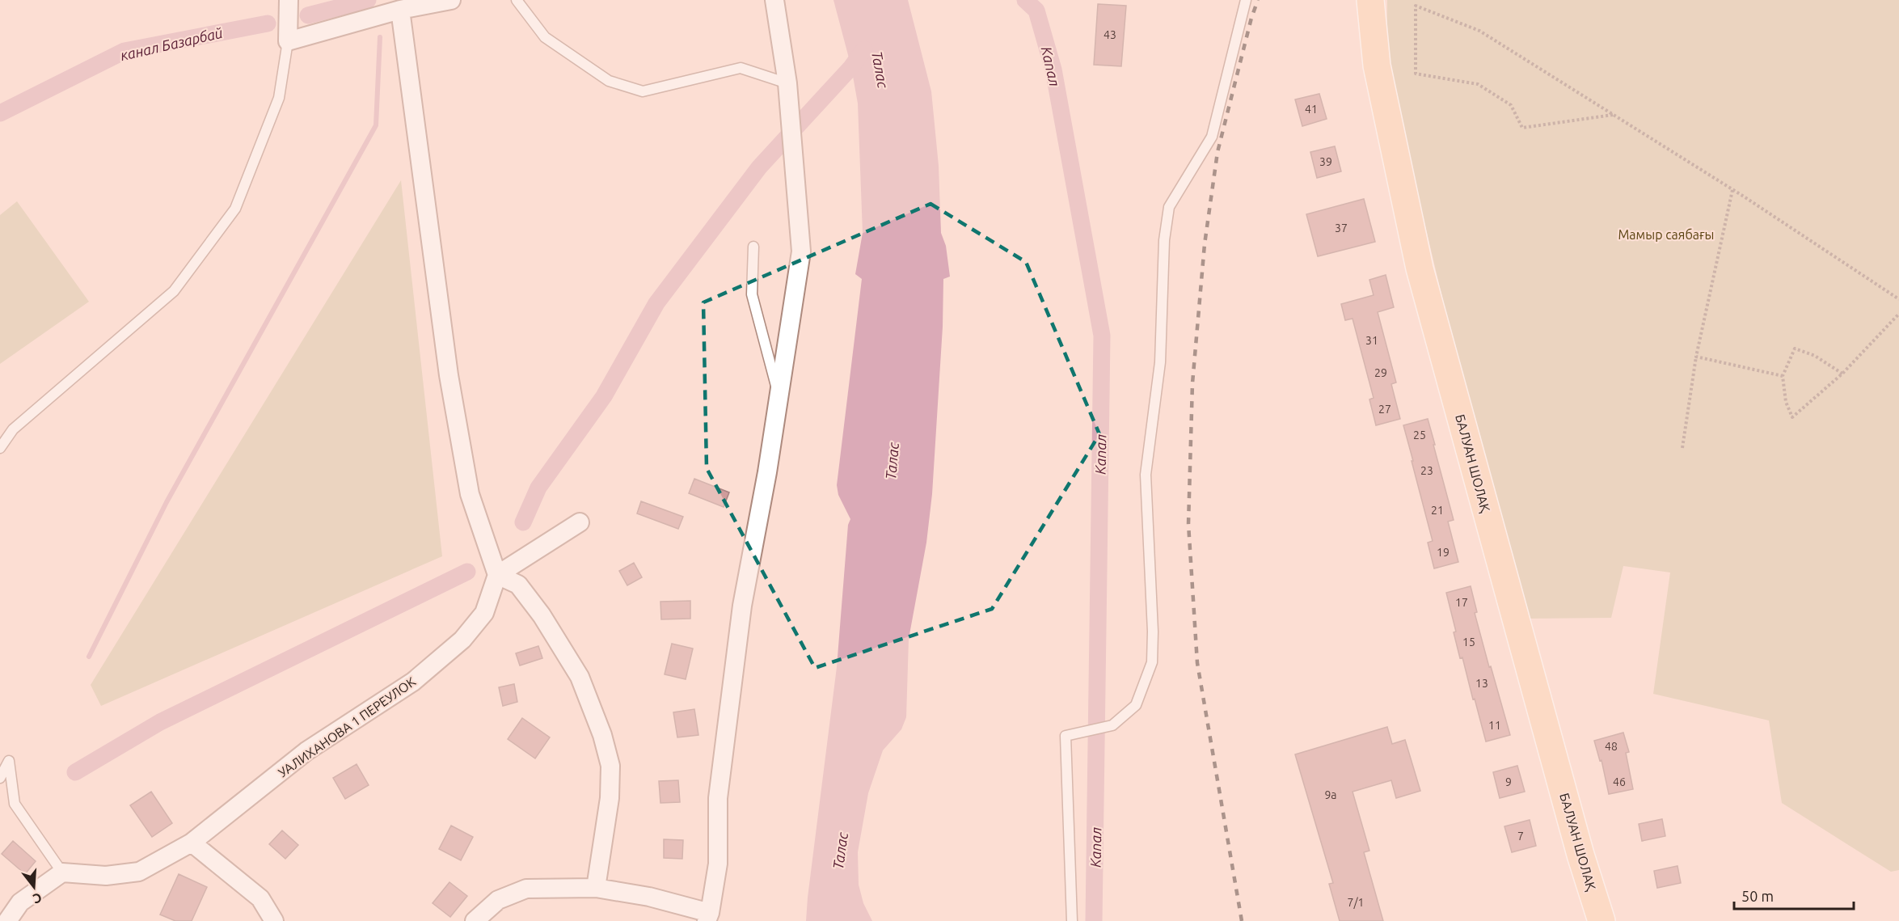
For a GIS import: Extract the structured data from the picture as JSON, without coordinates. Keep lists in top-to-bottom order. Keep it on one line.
{"streets":{"main road":["БАЛУАН ШОЛАҚ"],"street":["УАЛИХАНОВА 1 ПЕРЕУЛОК"]},"water":["канал Базарбай","Капал","Талас"],"parks":["Мамыр саябағы"],"house_numbers":["43","41","39","37","31","29","27","25","23","21","19","17","15","13","11","48","9","46","9а","7","7/1"],"scale_bar":"50 m","north":"bottom"}
